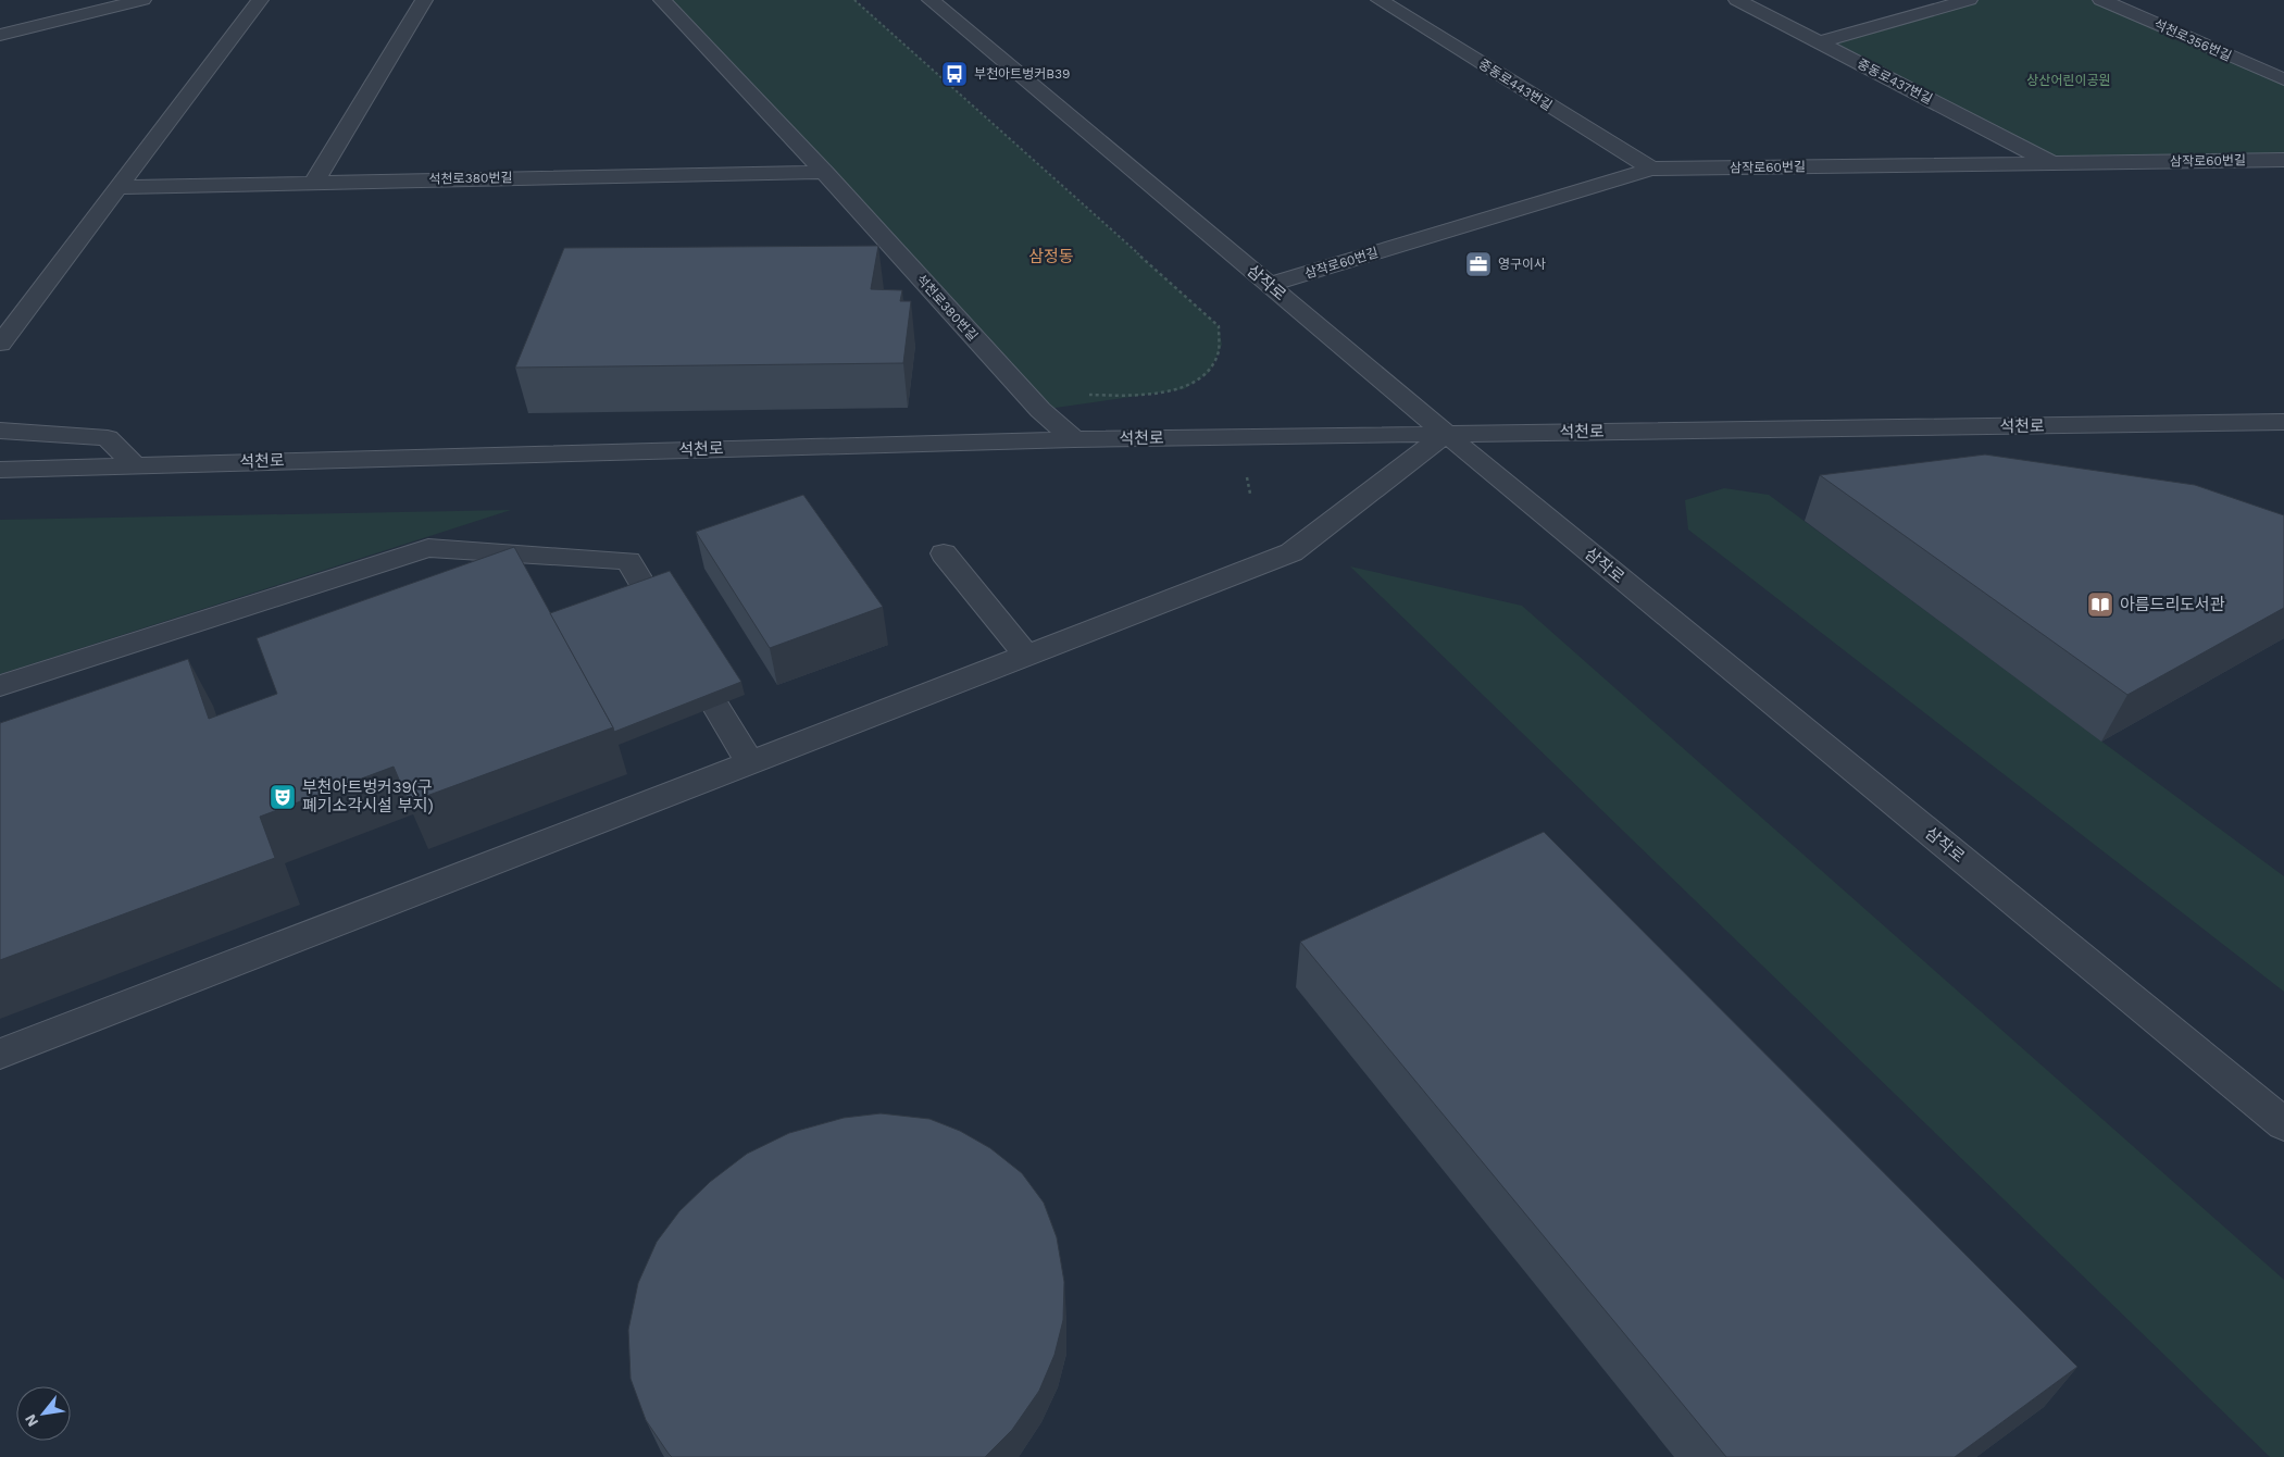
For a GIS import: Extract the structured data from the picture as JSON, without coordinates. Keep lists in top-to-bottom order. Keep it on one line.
{"streets":{"street":["석천로356번길","중동로437번길","중동로443번길","삼작로60번길","석천로380번길","삼작로","석천로"]},"crossings":[["중동로437번길","삼작로60번길"],["중동로443번길","삼작로60번길"],["삼작로60번길","삼작로"],["석천로380번길","석천로"],["삼작로","석천로"]],"districts":["삼정동"],"parks":["상산어린이공원"],"places":{"bus stop":["부천아트벙커B39"],"office":["영구이사"],"library":["아름드리도서관"],"theatre":["부천아트벙커39(구 폐기소각시설 부지)"]},"north":"bottom left"}
